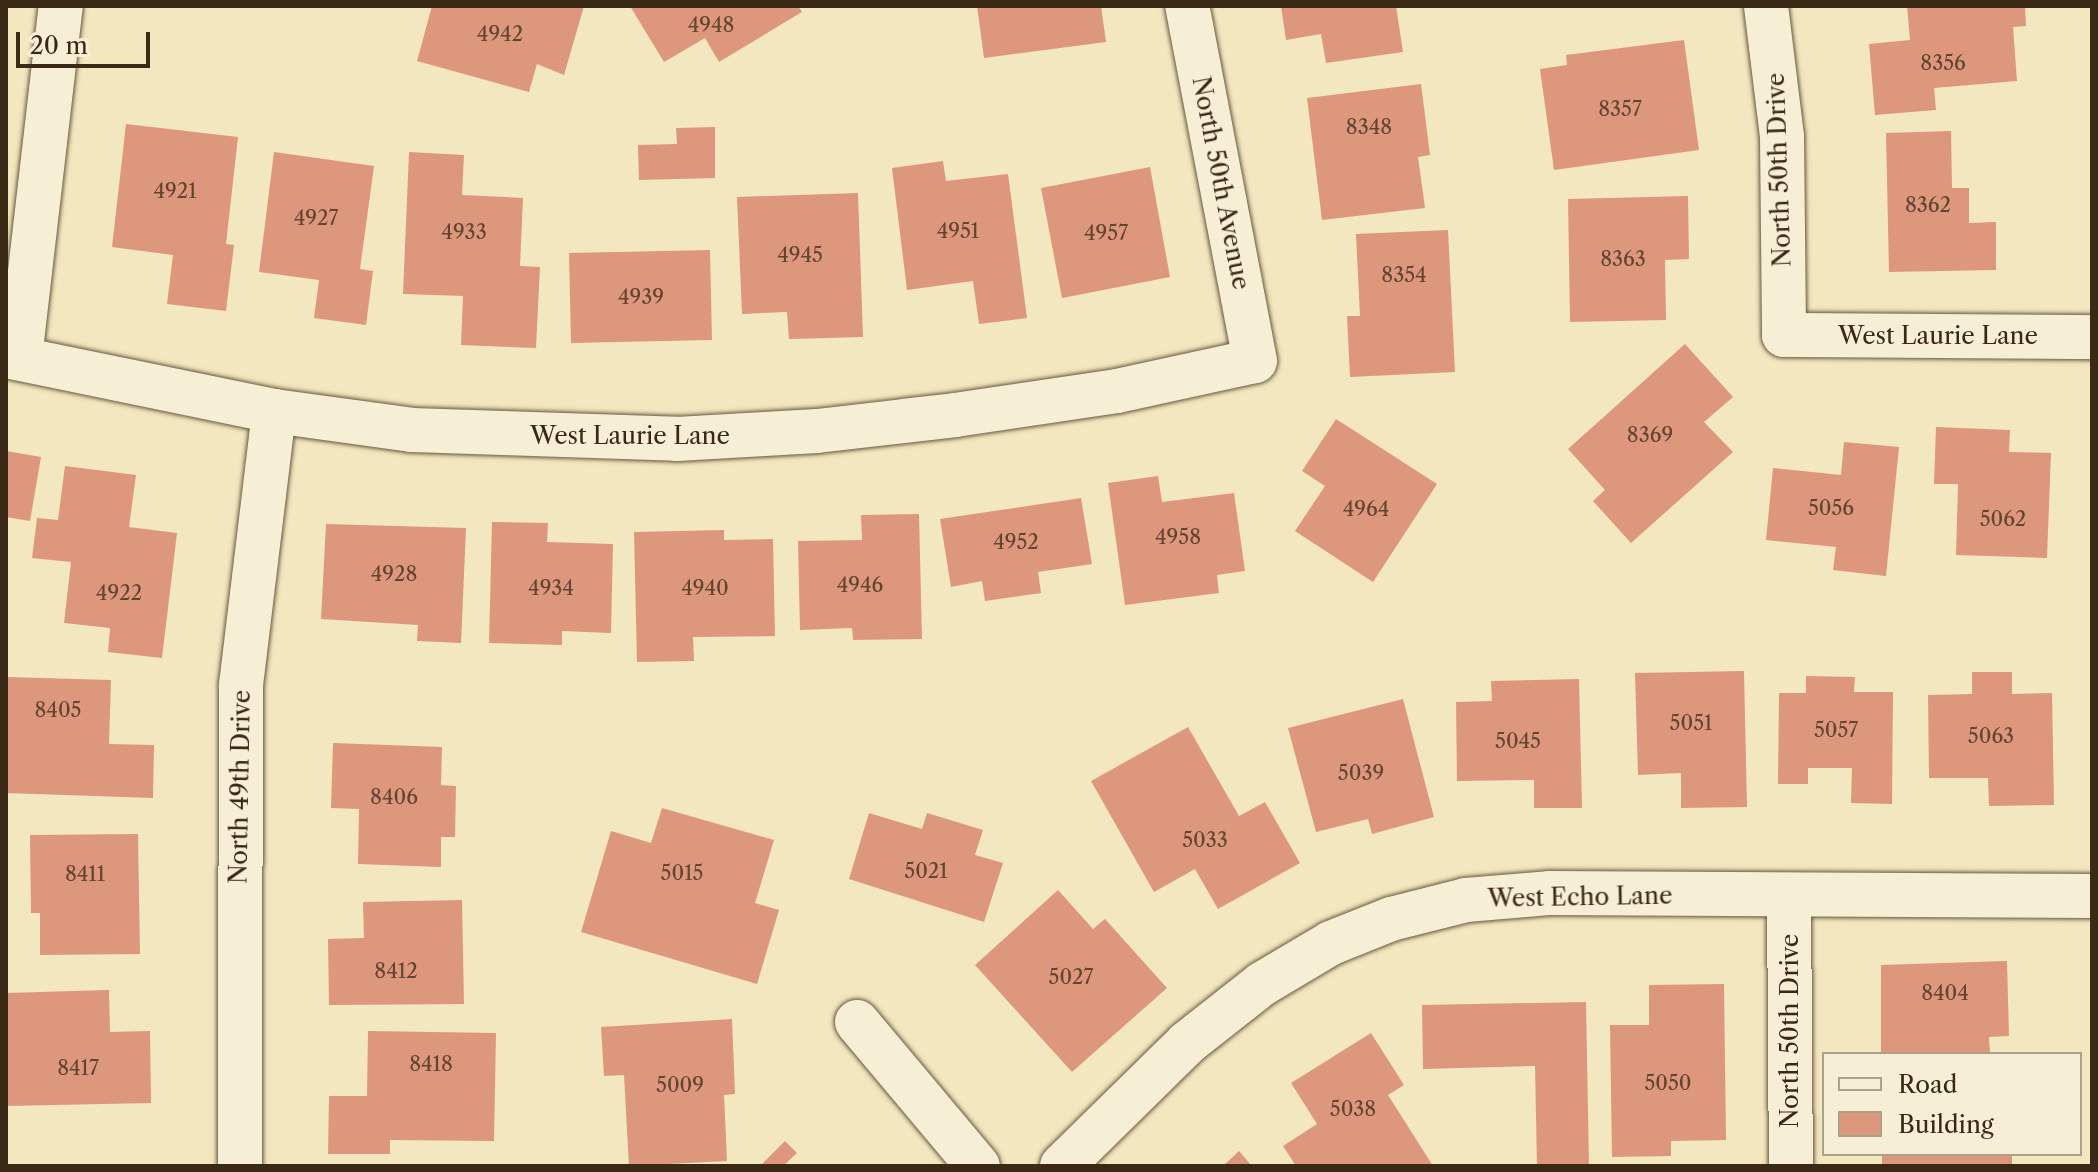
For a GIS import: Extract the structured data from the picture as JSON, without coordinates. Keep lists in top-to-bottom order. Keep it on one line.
{"streets":{"street":["North 50th Drive","North 50th Avenue","West Laurie Lane","North 49th Drive","West Echo Lane"]},"crossings":[["North 50th Drive","West Laurie Lane"],["North 50th Drive","West Echo Lane"],["North 50th Avenue","West Laurie Lane"],["West Laurie Lane","North 49th Drive"]],"house_numbers":["4948","4942","8356","8357","8348","4921","8362","4927","4951","4933","4957","4945","8363","8354","4939","8369","5056","4964","5062","4958","4952","4928","4946","4934","4940","4922","8405","5051","5057","5063","5045","5039","8406","5033","5021","5015","8411","8412","5027","8404","8418","8417","5050","5009","5038"],"legend":["Road","Building"],"scale_bar":"20 m"}
